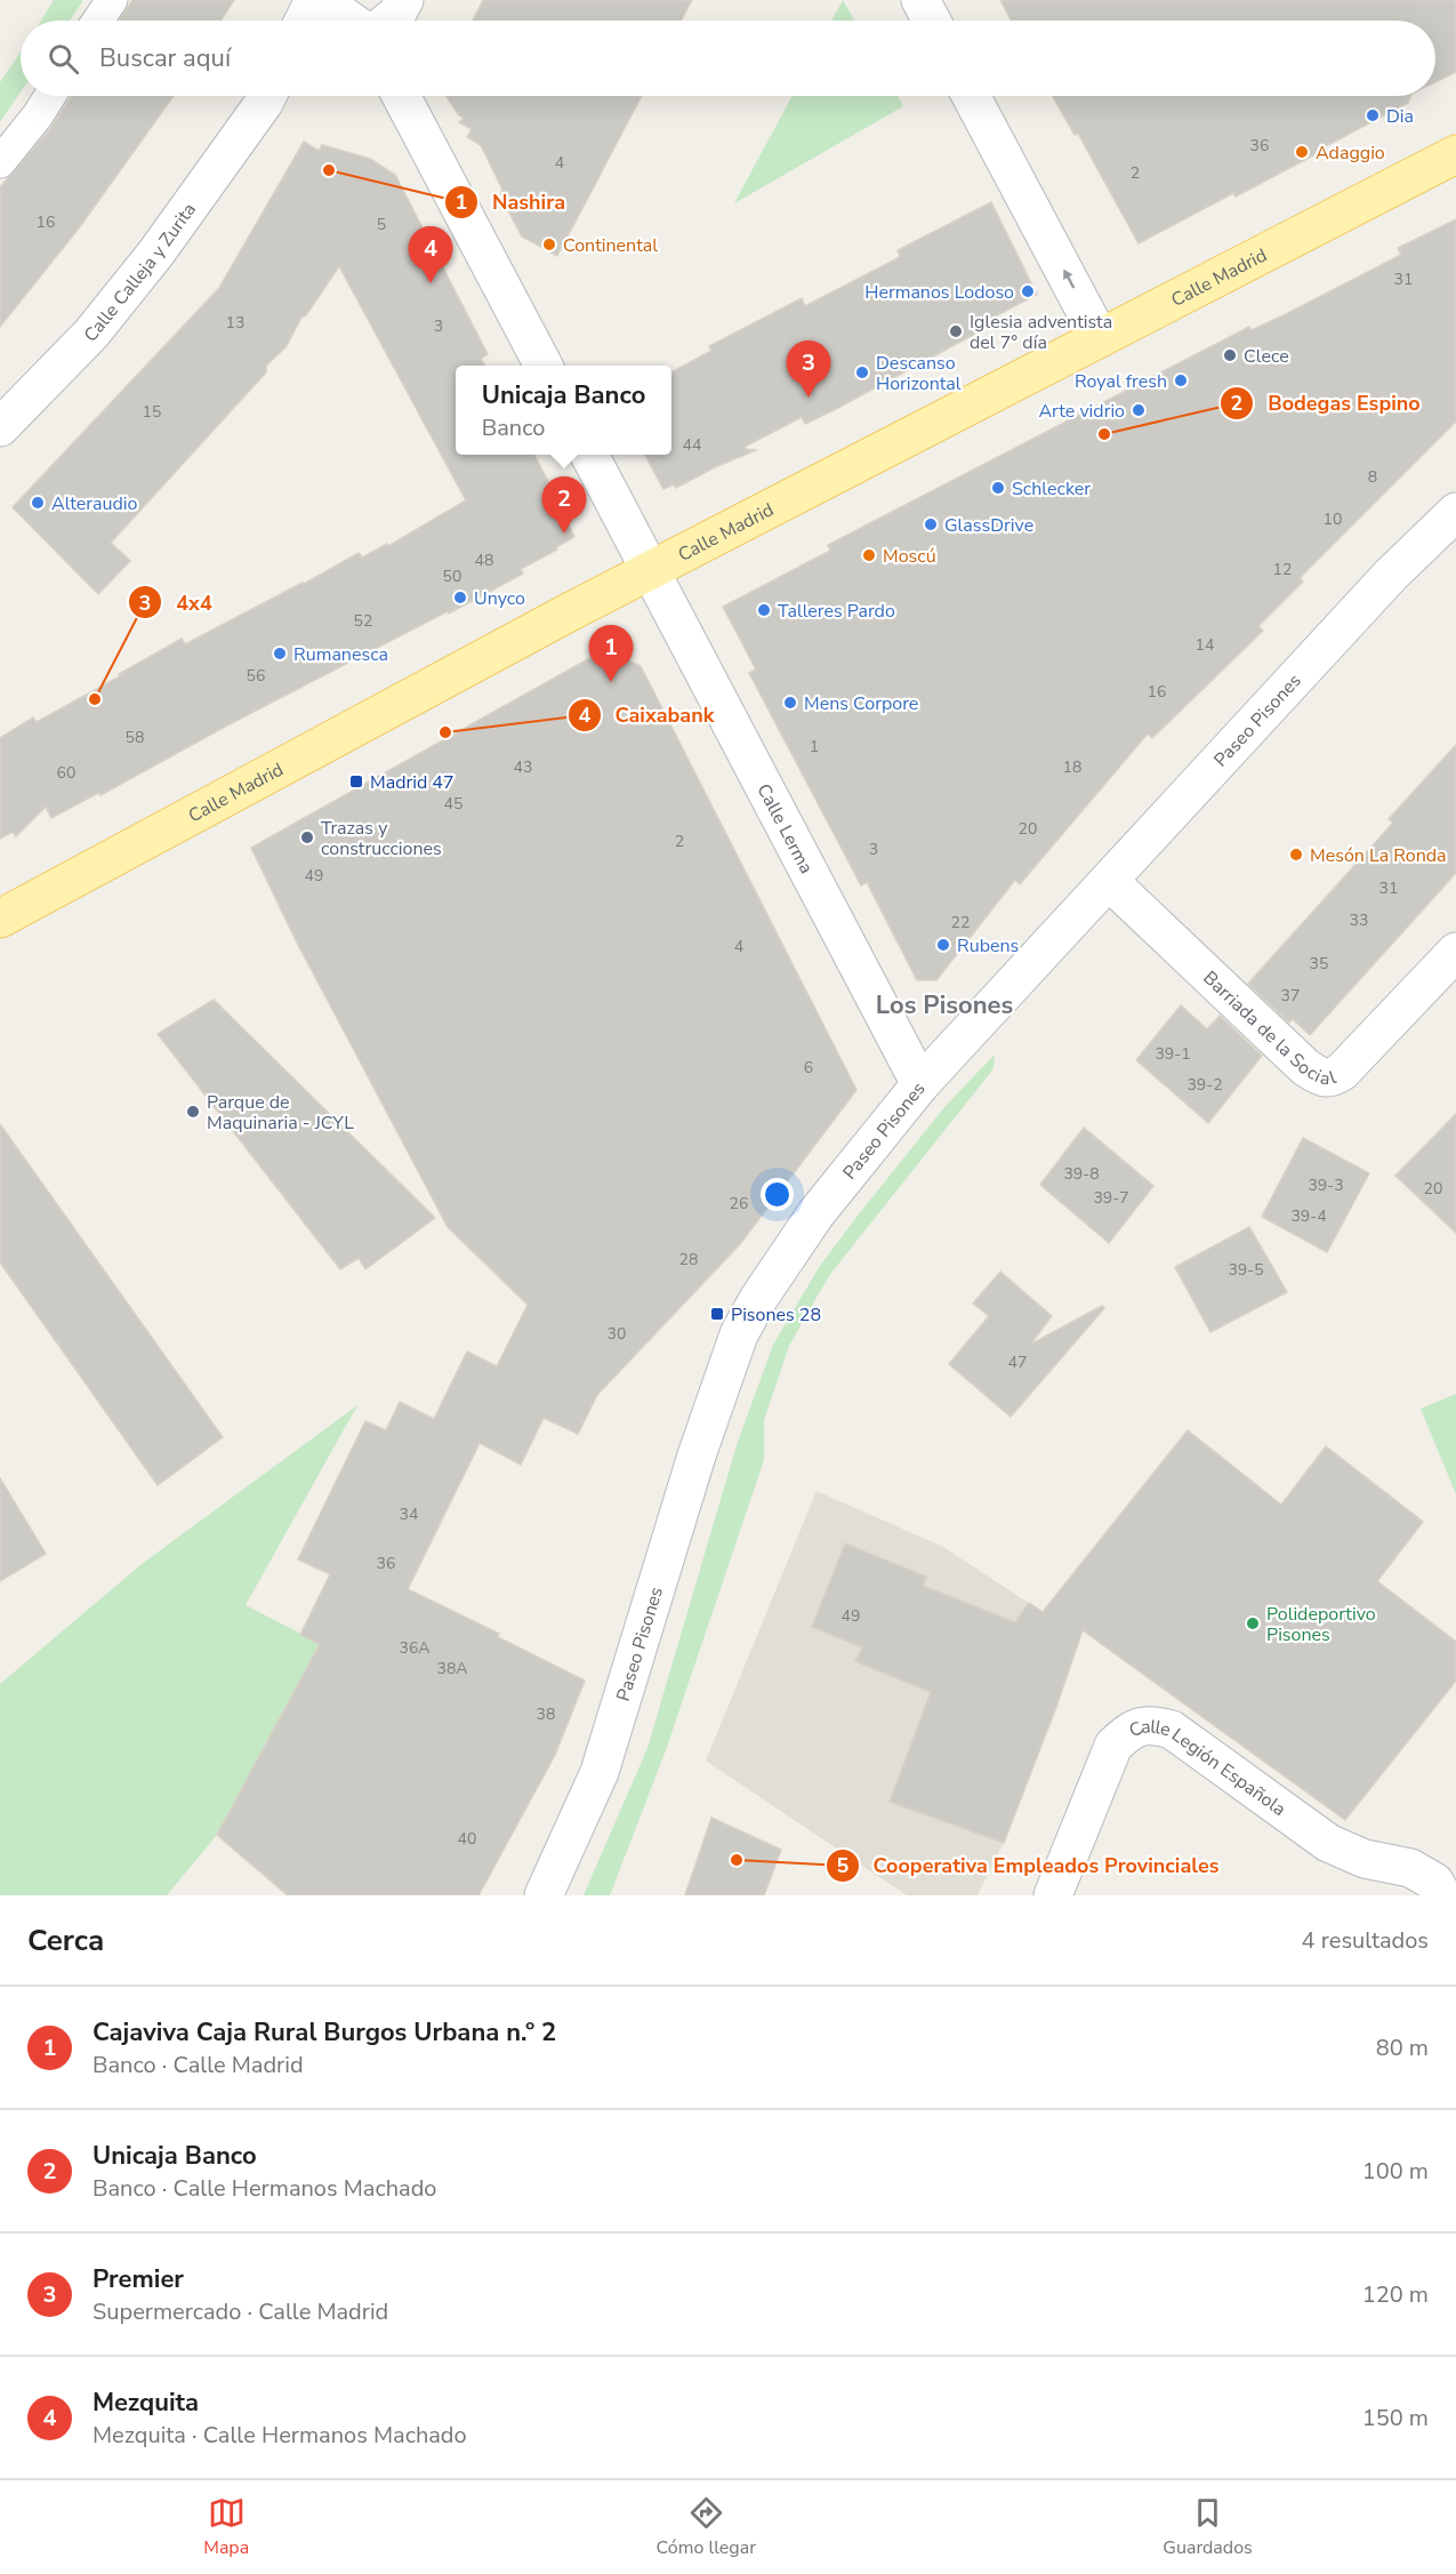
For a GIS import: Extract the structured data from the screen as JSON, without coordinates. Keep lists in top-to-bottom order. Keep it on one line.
{"streets":{"main road":["Calle Madrid"],"street":["Calle Calleja y Zurita","Paseo Pisones","Calle Lerma","Barriada de la Social","Calle Legión Española"]},"crossings":[["Calle Madrid","Calle Lerma"],["Paseo Pisones","Calle Lerma"],["Paseo Pisones","Barriada de la Social"]],"districts":["Los Pisones"],"places":{"other":["Dia","Adaggio","Nashira","Continental","Hermanos Lodoso","Iglesia adventista del 7° día","Clece","Descanso Horizontal","Royal fresh","Arte vidrio","Bodegas Espino","Schlecker","Alteraudio","GlassDrive","Moscú","Unyco","Talleres Pardo","Rumanesca","4x4","Mens Corpore","Caixabank","Trazas y construcciones","Mesón La Ronda","Rubens","Parque de Maquinaria - JCYL","Polideportivo Pisones","Cooperativa Empleados Provinciales"],"transit":["Madrid 47","Pisones 28"]},"house_numbers":["36","4","2","16","5","31","13","3","15","44","8","10","48","12","50","52","14","56","16","58","1","43","18","60","45","20","2","3","49","31","33","22","4","35","37","39-1","6","39-2","39-8","39-3","20","39-7","26","39-4","28","39-5","30","47","34","36","49","36A","38A","38","40"],"page":{"search":"Buscar aquí","pins":["4","3","2","1"],"popup":["Unicaja Banco","Banco"],"heading":["Cerca","4 resultados"],"list":[{"mark":"1","name":"Cajaviva Caja Rural Burgos Urbana n.º 2","note":"Banco · Calle Madrid","value":"80 m"},{"mark":"2","name":"Unicaja Banco","note":"Banco · Calle Hermanos Machado","value":"100 m"},{"mark":"3","name":"Premier","note":"Supermercado · Calle Madrid","value":"120 m"},{"mark":"4","name":"Mezquita","note":"Mezquita · Calle Hermanos Machado","value":"150 m"}],"nav":["Mapa","Cómo llegar","Guardados"]}}
